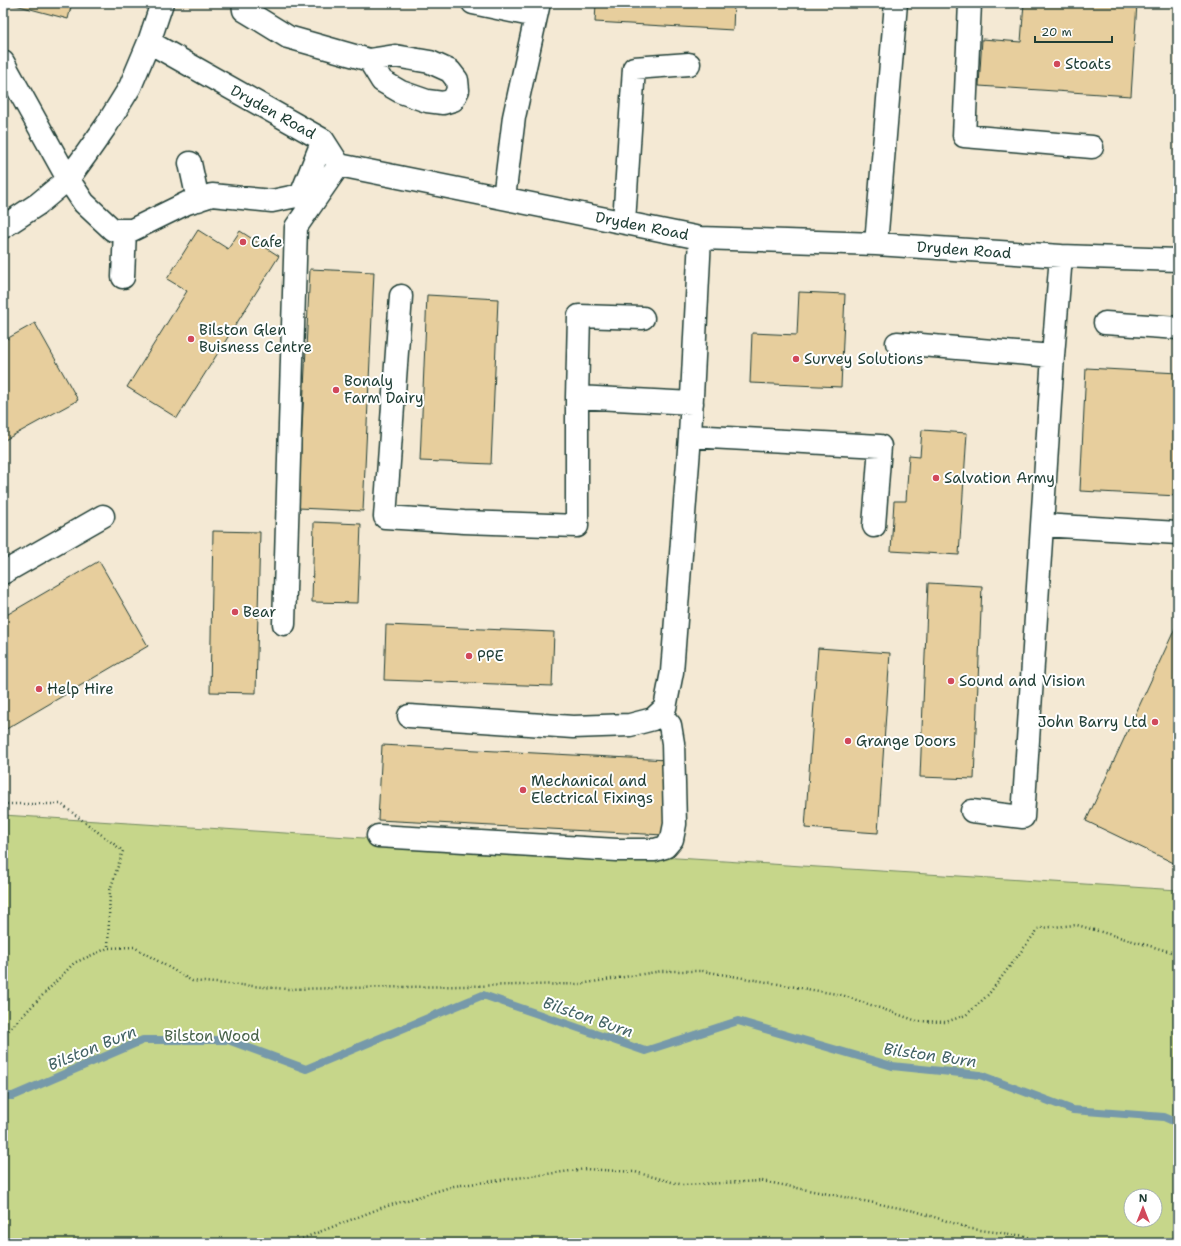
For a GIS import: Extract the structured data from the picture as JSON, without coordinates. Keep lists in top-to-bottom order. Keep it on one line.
{"streets":{"street":["Dryden Road"]},"water":["Bilston Burn"],"parks":["Bilston Wood"],"places":["Stoats","Cafe","Bilston Glen Buisness Centre","Survey Solutions","Bonaly Farm Dairy","Salvation Army","Bear","PPE","Sound and Vision","Help Hire","John Barry Ltd","Grange Doors","Mechanical and Electrical Fixings"],"scale_bar":"20 m","north":"top"}
